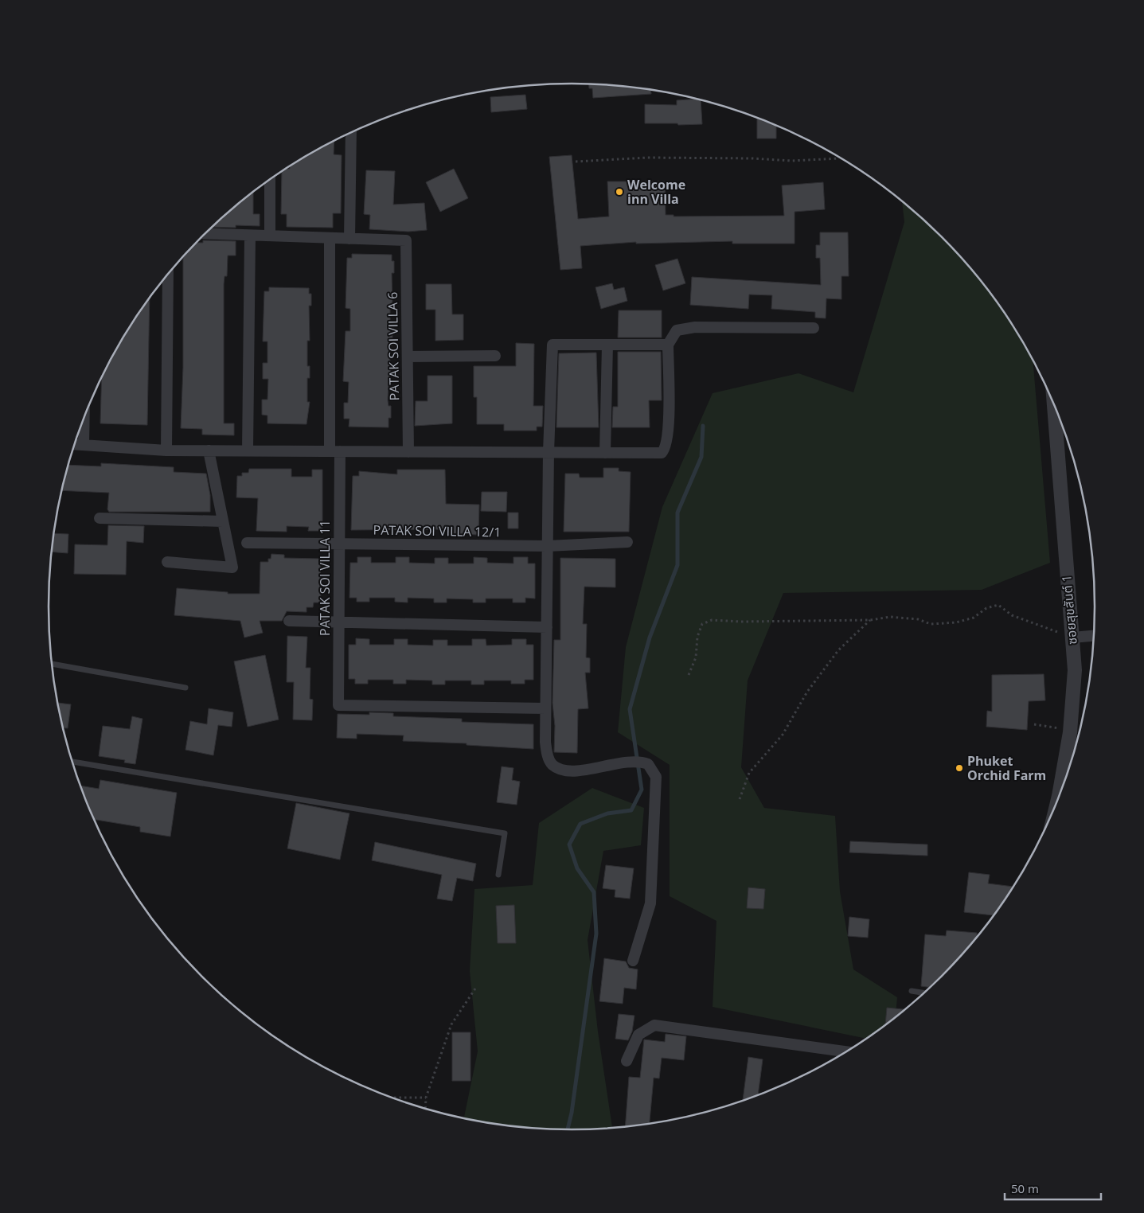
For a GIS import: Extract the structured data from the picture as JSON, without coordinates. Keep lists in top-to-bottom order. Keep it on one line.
{"streets":{"street":["PATAK SOI VILLA 6","PATAK SOI VILLA 12/1","PATAK SOI VILLA 11","ซอยสุขสันต์ 1"]},"crossings":[["PATAK SOI VILLA 12/1","PATAK SOI VILLA 11"]],"places":["Welcome inn Villa","Phuket Orchid Farm"],"scale_bar":"50 m"}
